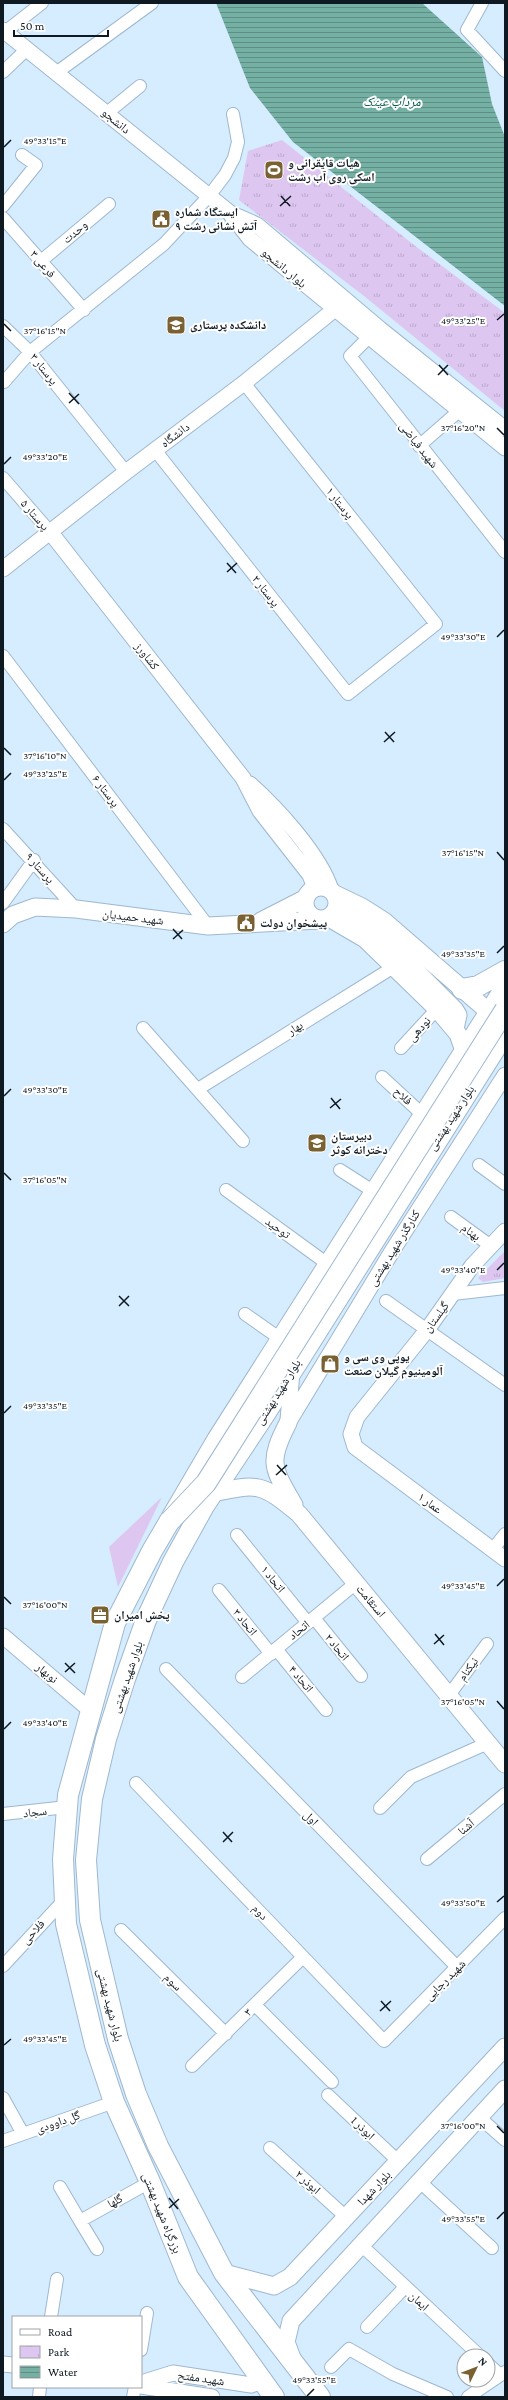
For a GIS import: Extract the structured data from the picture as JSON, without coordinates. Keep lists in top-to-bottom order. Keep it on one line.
{"streets":{"highway":["بلوار شهید بهشتی","بزرگراه شهید بهشتی"],"main road":["شهید حمیدیان","استقامت","بلوار شهدا"],"street":["دانشجو","وحدت","فرعی ۳","بلوار دانشجو","پرستار ۳","دانشگاه","شهید فیاضی","پرستار ۱","پرستار ۵","پرستار ۲","کشاورز","پرستار ۶","پرستار ۹","بهار","نودهی","فلاح","توحید","بهنام","کنارگذر شهید بهشتی","گیلستان","عمار ۱","اتحاد ۱","اتحاد ۳","اتحاد","اتحاد ۲","نیکنام","نوبهار","اتحاد ۴","سجاد","اول","آشنا","دوم","فلاحی","شهید رجایی","سوم","۳","گل داوودی","ابوذر 1","ابوذر ۲","گلها","ایمان","شهید مفتح"]},"crossings":[["دانشجو","بلوار دانشجو"],["وحدت","فرعی ۳"],["بلوار دانشجو","دانشگاه"],["بلوار دانشجو","شهید فیاضی"],["پرستار ۳","دانشگاه"],["دانشگاه","پرستار ۱"],["دانشگاه","پرستار ۵"],["دانشگاه","پرستار ۲"],["دانشگاه","کشاورز"],["پرستار ۱","پرستار ۲"],["پرستار ۵","کشاورز"],["کشاورز","شهید حمیدیان"],["پرستار ۶","شهید حمیدیان"],["پرستار ۹","شهید حمیدیان"],["شهید حمیدیان","بلوار شهید بهشتی"],["فلاح","بلوار شهید بهشتی"],["بلوار شهید بهشتی","توحید"],["بلوار شهید بهشتی","استقامت"],["بلوار شهید بهشتی","نوبهار"],["بلوار شهید بهشتی","سجاد"],["بلوار شهید بهشتی","فلاحی"],["بلوار شهید بهشتی","گل داوودی"],["بلوار شهید بهشتی","بلوار شهدا"],["بلوار شهید بهشتی","بزرگراه شهید بهشتی"],["بهنام","گیلستان"],["گیلستان","عمار ۱"],["اتحاد ۱","اتحاد"],["اتحاد ۱","اتحاد ۲"],["استقامت","اتحاد"],["استقامت","نیکنام"],["اتحاد ۳","اتحاد"],["اتحاد ۳","اتحاد ۴"],["اتحاد","اتحاد ۲"],["اتحاد","اتحاد ۴"],["اول","شهید رجایی"],["دوم","شهید رجایی"],["دوم","۳"],["سوم","۳"],["گل داوودی","بزرگراه شهید بهشتی"],["ابوذر 1","بلوار شهدا"],["ابوذر ۲","بلوار شهدا"],["گلها","بزرگراه شهید بهشتی"],["بزرگراه شهید بهشتی","شهید مفتح"]],"water":["مرداب عینک"],"places":{"sports":["هیات قایقرانی و اسکی روی آب رشت"],"public building":["ایستگاه شماره ۹ آتش نشانی رشت","پیشخوان دولت"],"school or university":["دانشکده پرستاری","دبیرستان دخترانه کوثر"],"shop":["یوپی وی سی و آلومینیوم گیلان صنعت"],"office":["پخش امیران"]},"legend":["Road","Park","Water"],"scale_bar":"50 m","north":"top right","coordinates":["49°33'15\"E","49°33'25\"E","37°16'15\"N","37°16'20\"N","49°33'20\"E","49°33'30\"E","37°16'10\"N","49°33'35\"E","37°16'05\"N","49°33'40\"E","49°33'45\"E","37°16'00\"N","49°33'50\"E","49°33'55\"E"]}
